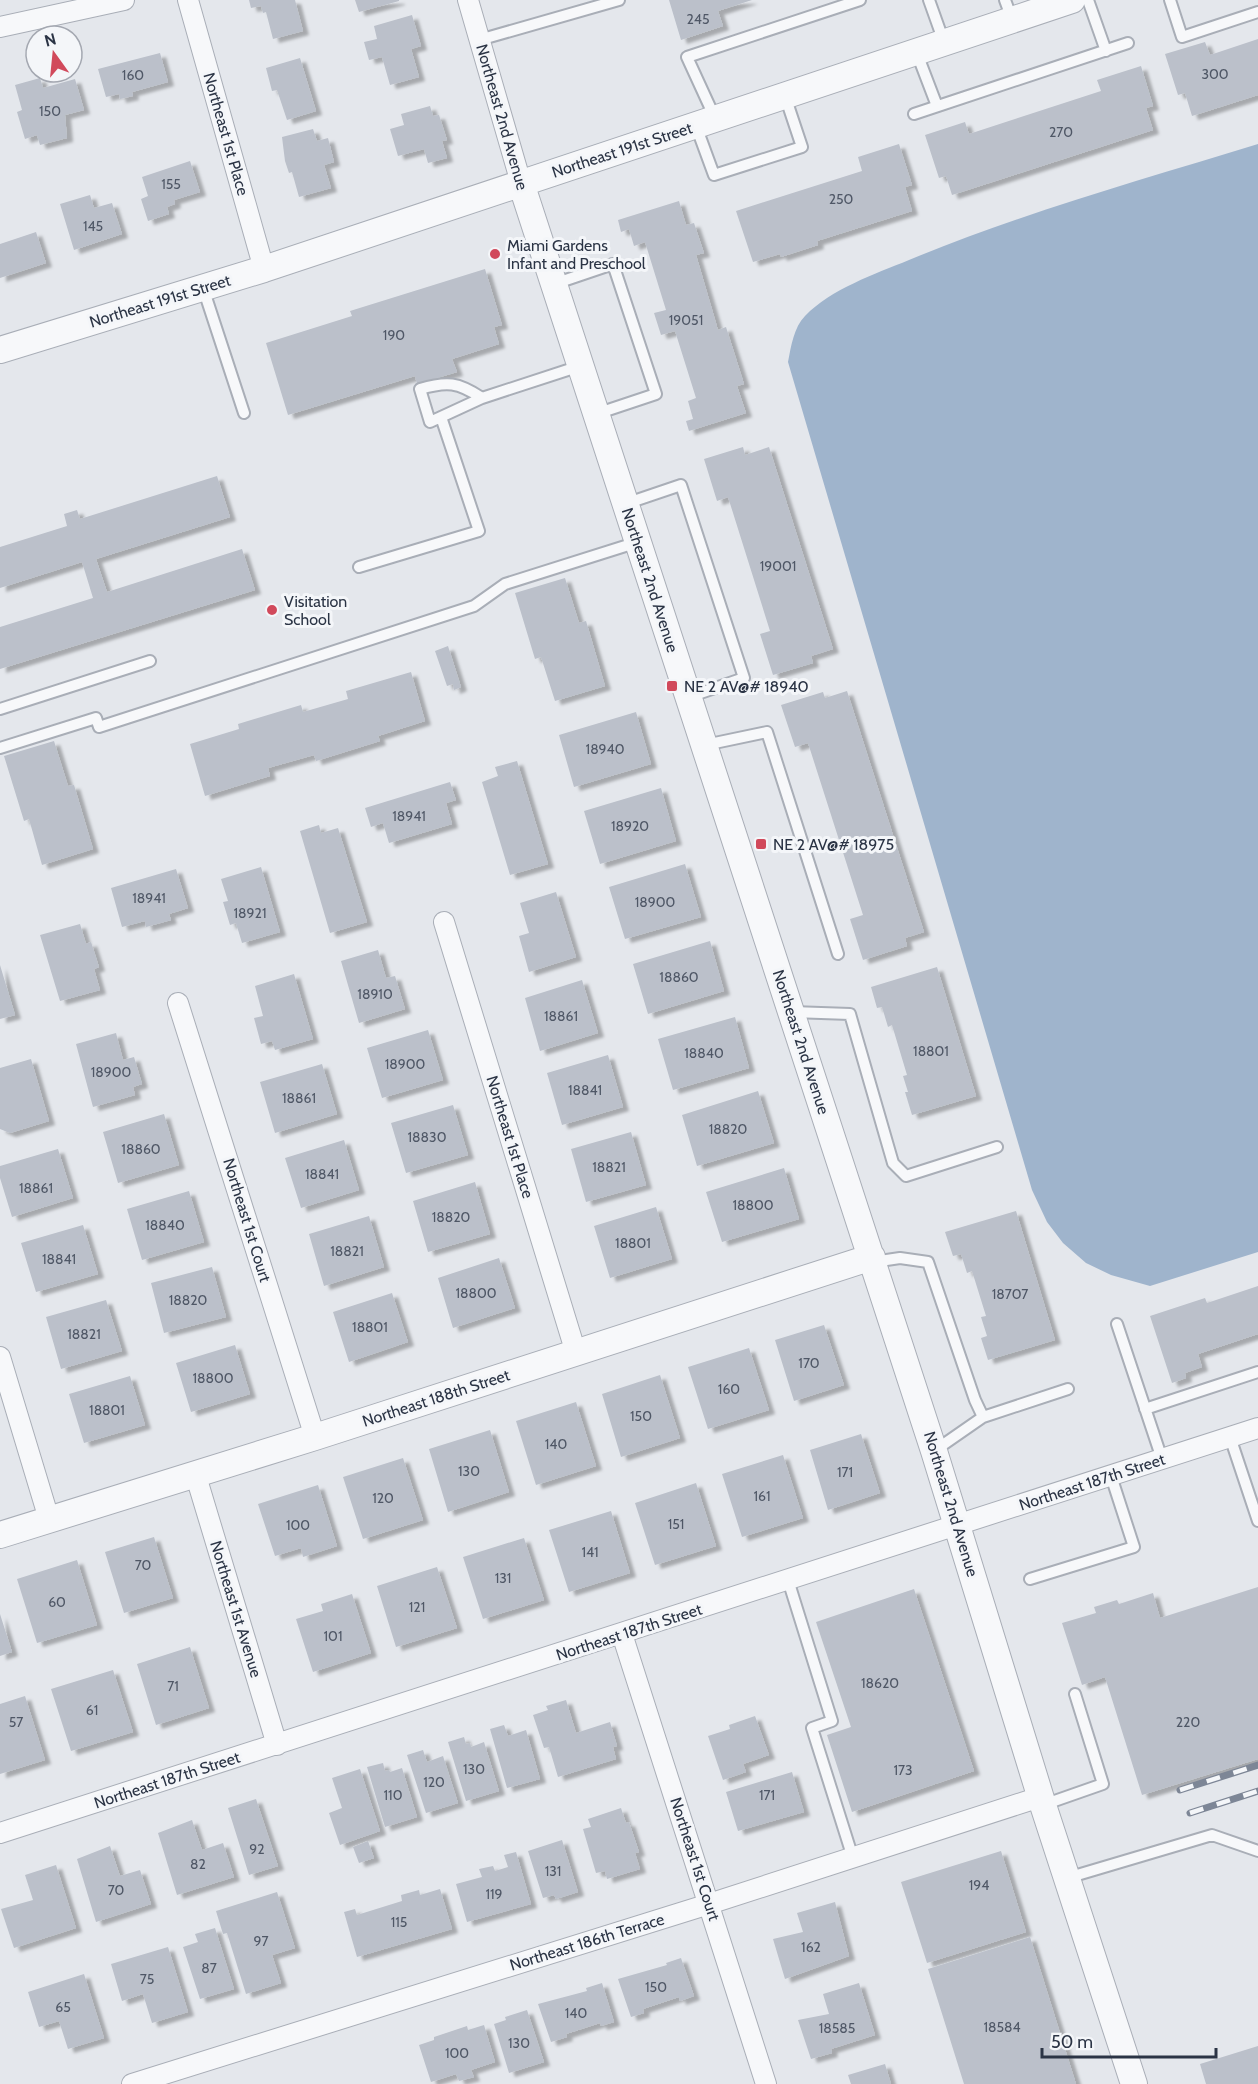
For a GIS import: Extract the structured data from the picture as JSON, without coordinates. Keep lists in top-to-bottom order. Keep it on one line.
{"streets":{"street":["Northeast 2nd Avenue","Northeast 1st Place","Northeast 191st Street","Northeast 1st Court","Northeast 188th Street","Northeast 187th Street","Northeast 1st Avenue","Northeast 186th Terrace"]},"crossings":[["Northeast 2nd Avenue","Northeast 191st Street"],["Northeast 2nd Avenue","Northeast 188th Street"],["Northeast 2nd Avenue","Northeast 187th Street"],["Northeast 2nd Avenue","Northeast 186th Terrace"],["Northeast 1st Place","Northeast 191st Street"],["Northeast 1st Place","Northeast 188th Street"],["Northeast 1st Court","Northeast 188th Street"],["Northeast 1st Court","Northeast 187th Street"],["Northeast 1st Court","Northeast 186th Terrace"],["Northeast 188th Street","Northeast 1st Avenue"],["Northeast 187th Street","Northeast 1st Avenue"]],"places":{"other":["Miami Gardens Infant and Preschool","Visitation School"],"transit":["NE 2 AV@# 18940","NE 2 AV@# 18975"]},"house_numbers":["245","300","160","150","270","155","250","145","19051","190","19001","18940","18941","18920","18941","18900","18921","18860","18910","18861","18801","18840","18900","18900","18841","18861","18820","18830","18860","18821","18841","18861","18800","18820","18840","18801","18821","18841","18800","18707","18820","18801","18821","170","18800","160","18801","150","140","130","171","161","120","151","100","141","70","131","60","121","101","18620","71","61","57","220","130","173","120","110","171","92","82","131","194","70","119","115","97","162","87","75","150","65","140","18584","18585","130","100"],"scale_bar":"50 m","north":"top"}
